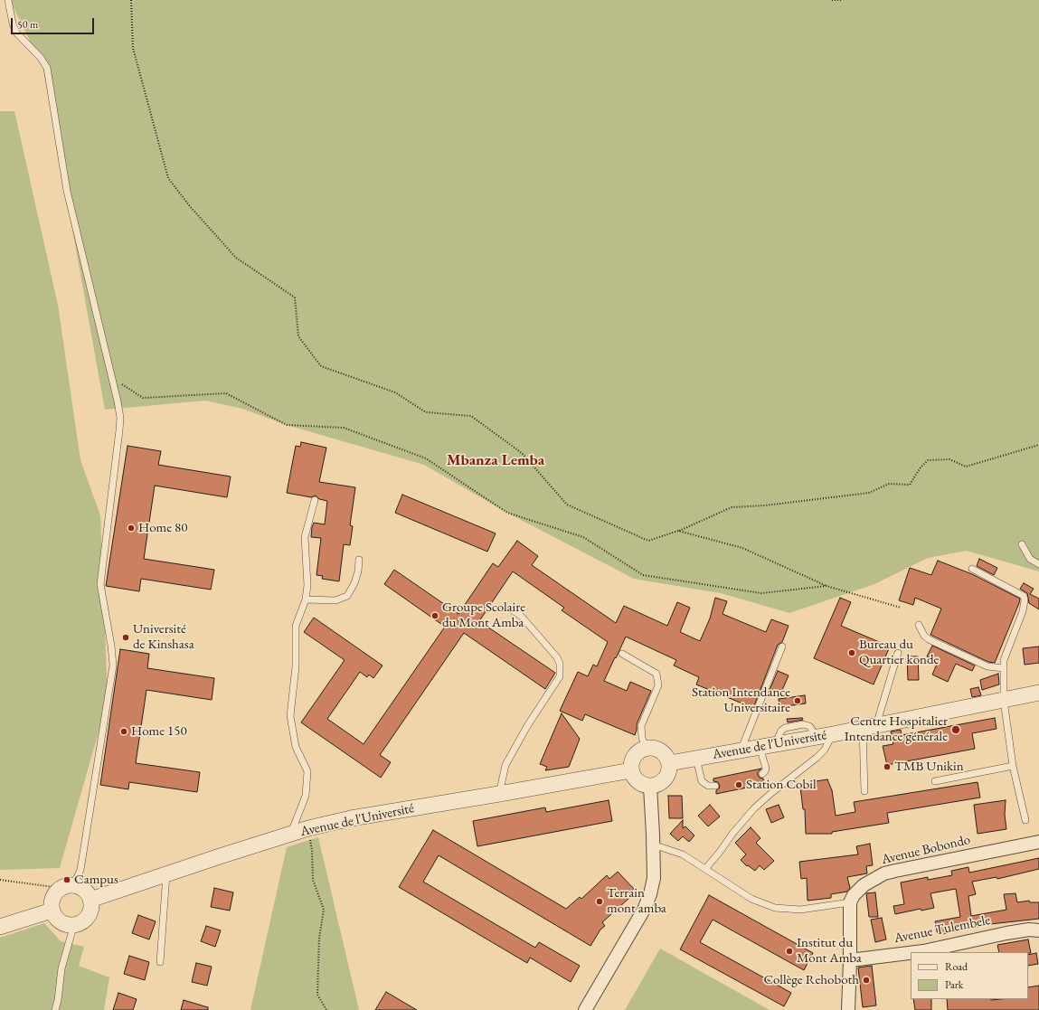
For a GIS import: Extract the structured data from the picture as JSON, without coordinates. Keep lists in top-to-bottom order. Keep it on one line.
{"streets":{"street":["Avenue de l'Université","Avenue Bobondo","Avenue Tulembele"]},"districts":["Mbanza Lemba"],"places":["Home 80","Groupe Scolaire du Mont Amba","Université de Kinshasa","Bureau du Quartier konde","Station Intendance Universitaire","Centre Hospitalier Intendance générale","Home 150","TMB Unikin","Station Cobil","Campus","Terrain mont amba","Institut du Mont Amba","Collège Rehoboth"],"legend":["Road","Park"],"scale_bar":"50 m"}
